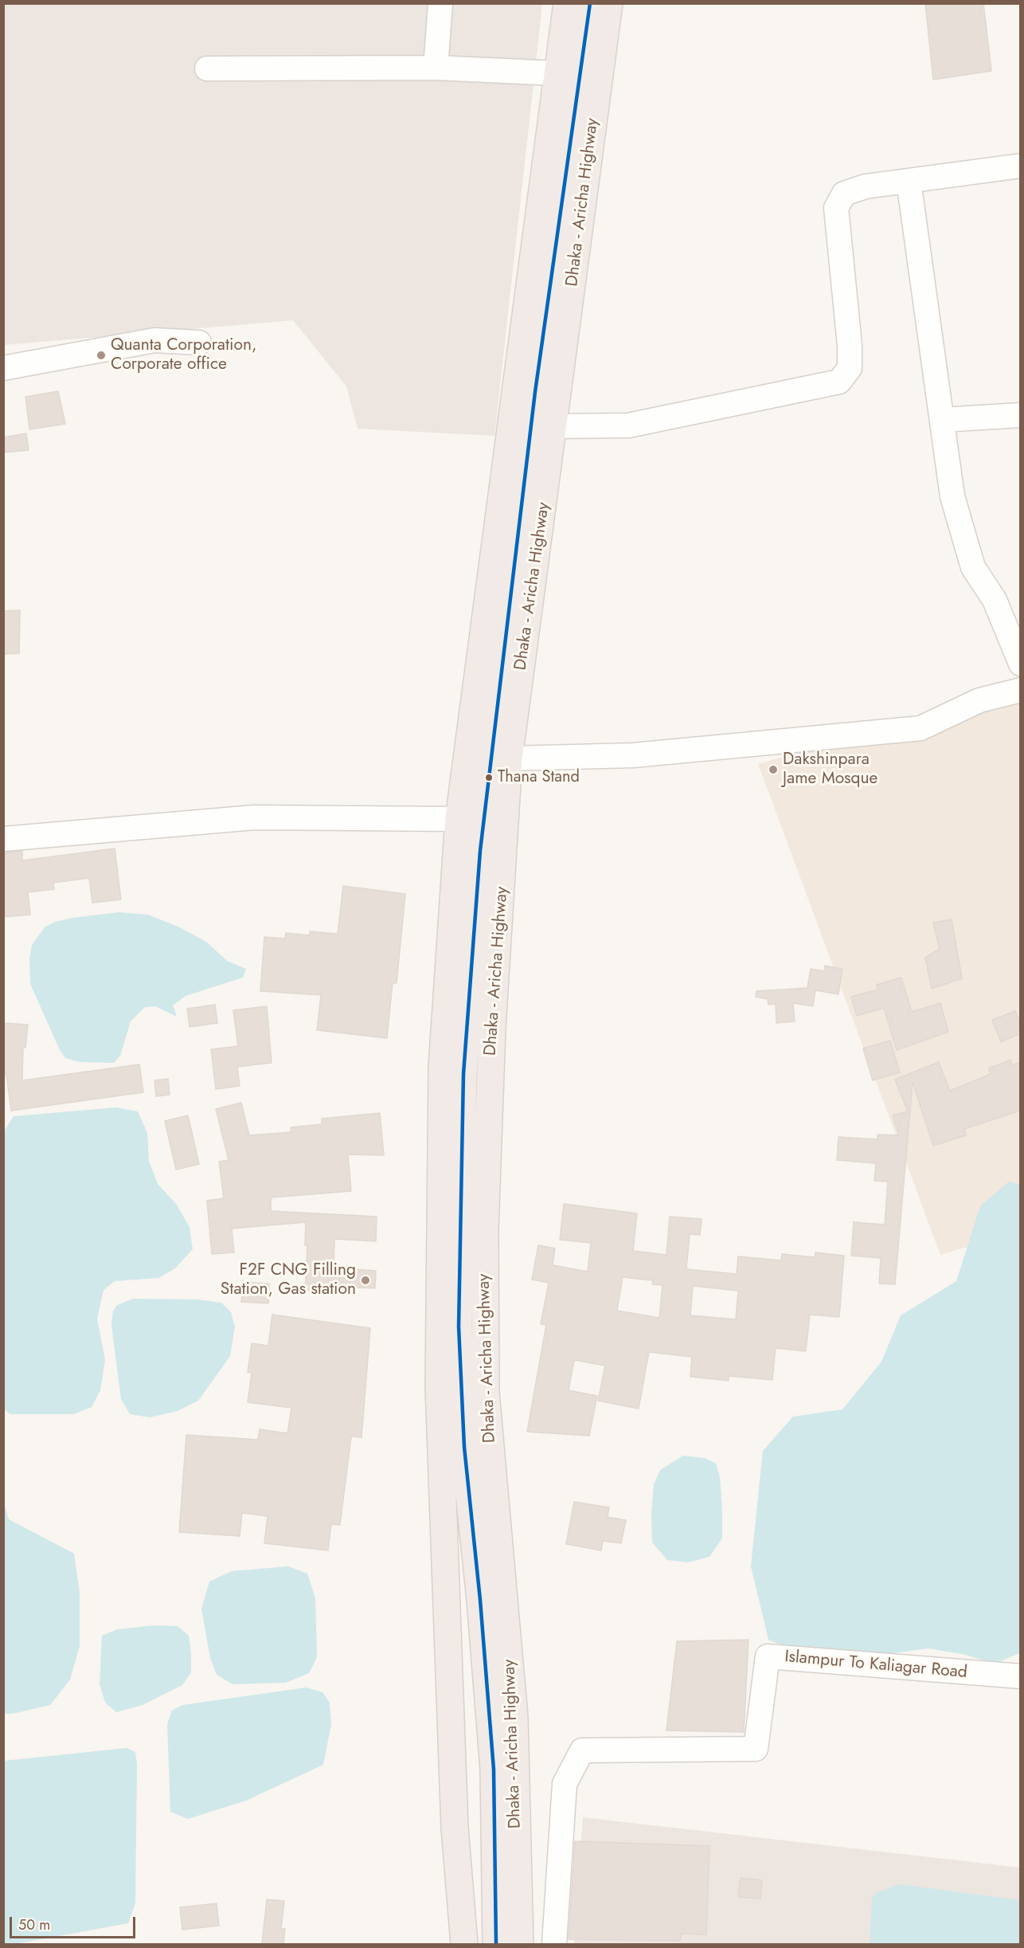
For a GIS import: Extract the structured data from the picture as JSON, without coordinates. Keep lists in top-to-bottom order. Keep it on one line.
{"streets":{"highway":["Dhaka - Aricha Highway"],"street":["Islampur To Kaliagar Road"]},"places":["Quanta Corporation, Corporate office","Dakshinpara Jame Mosque","Thana Stand","F2F CNG Filling Station, Gas station"],"scale_bar":"50 m"}
